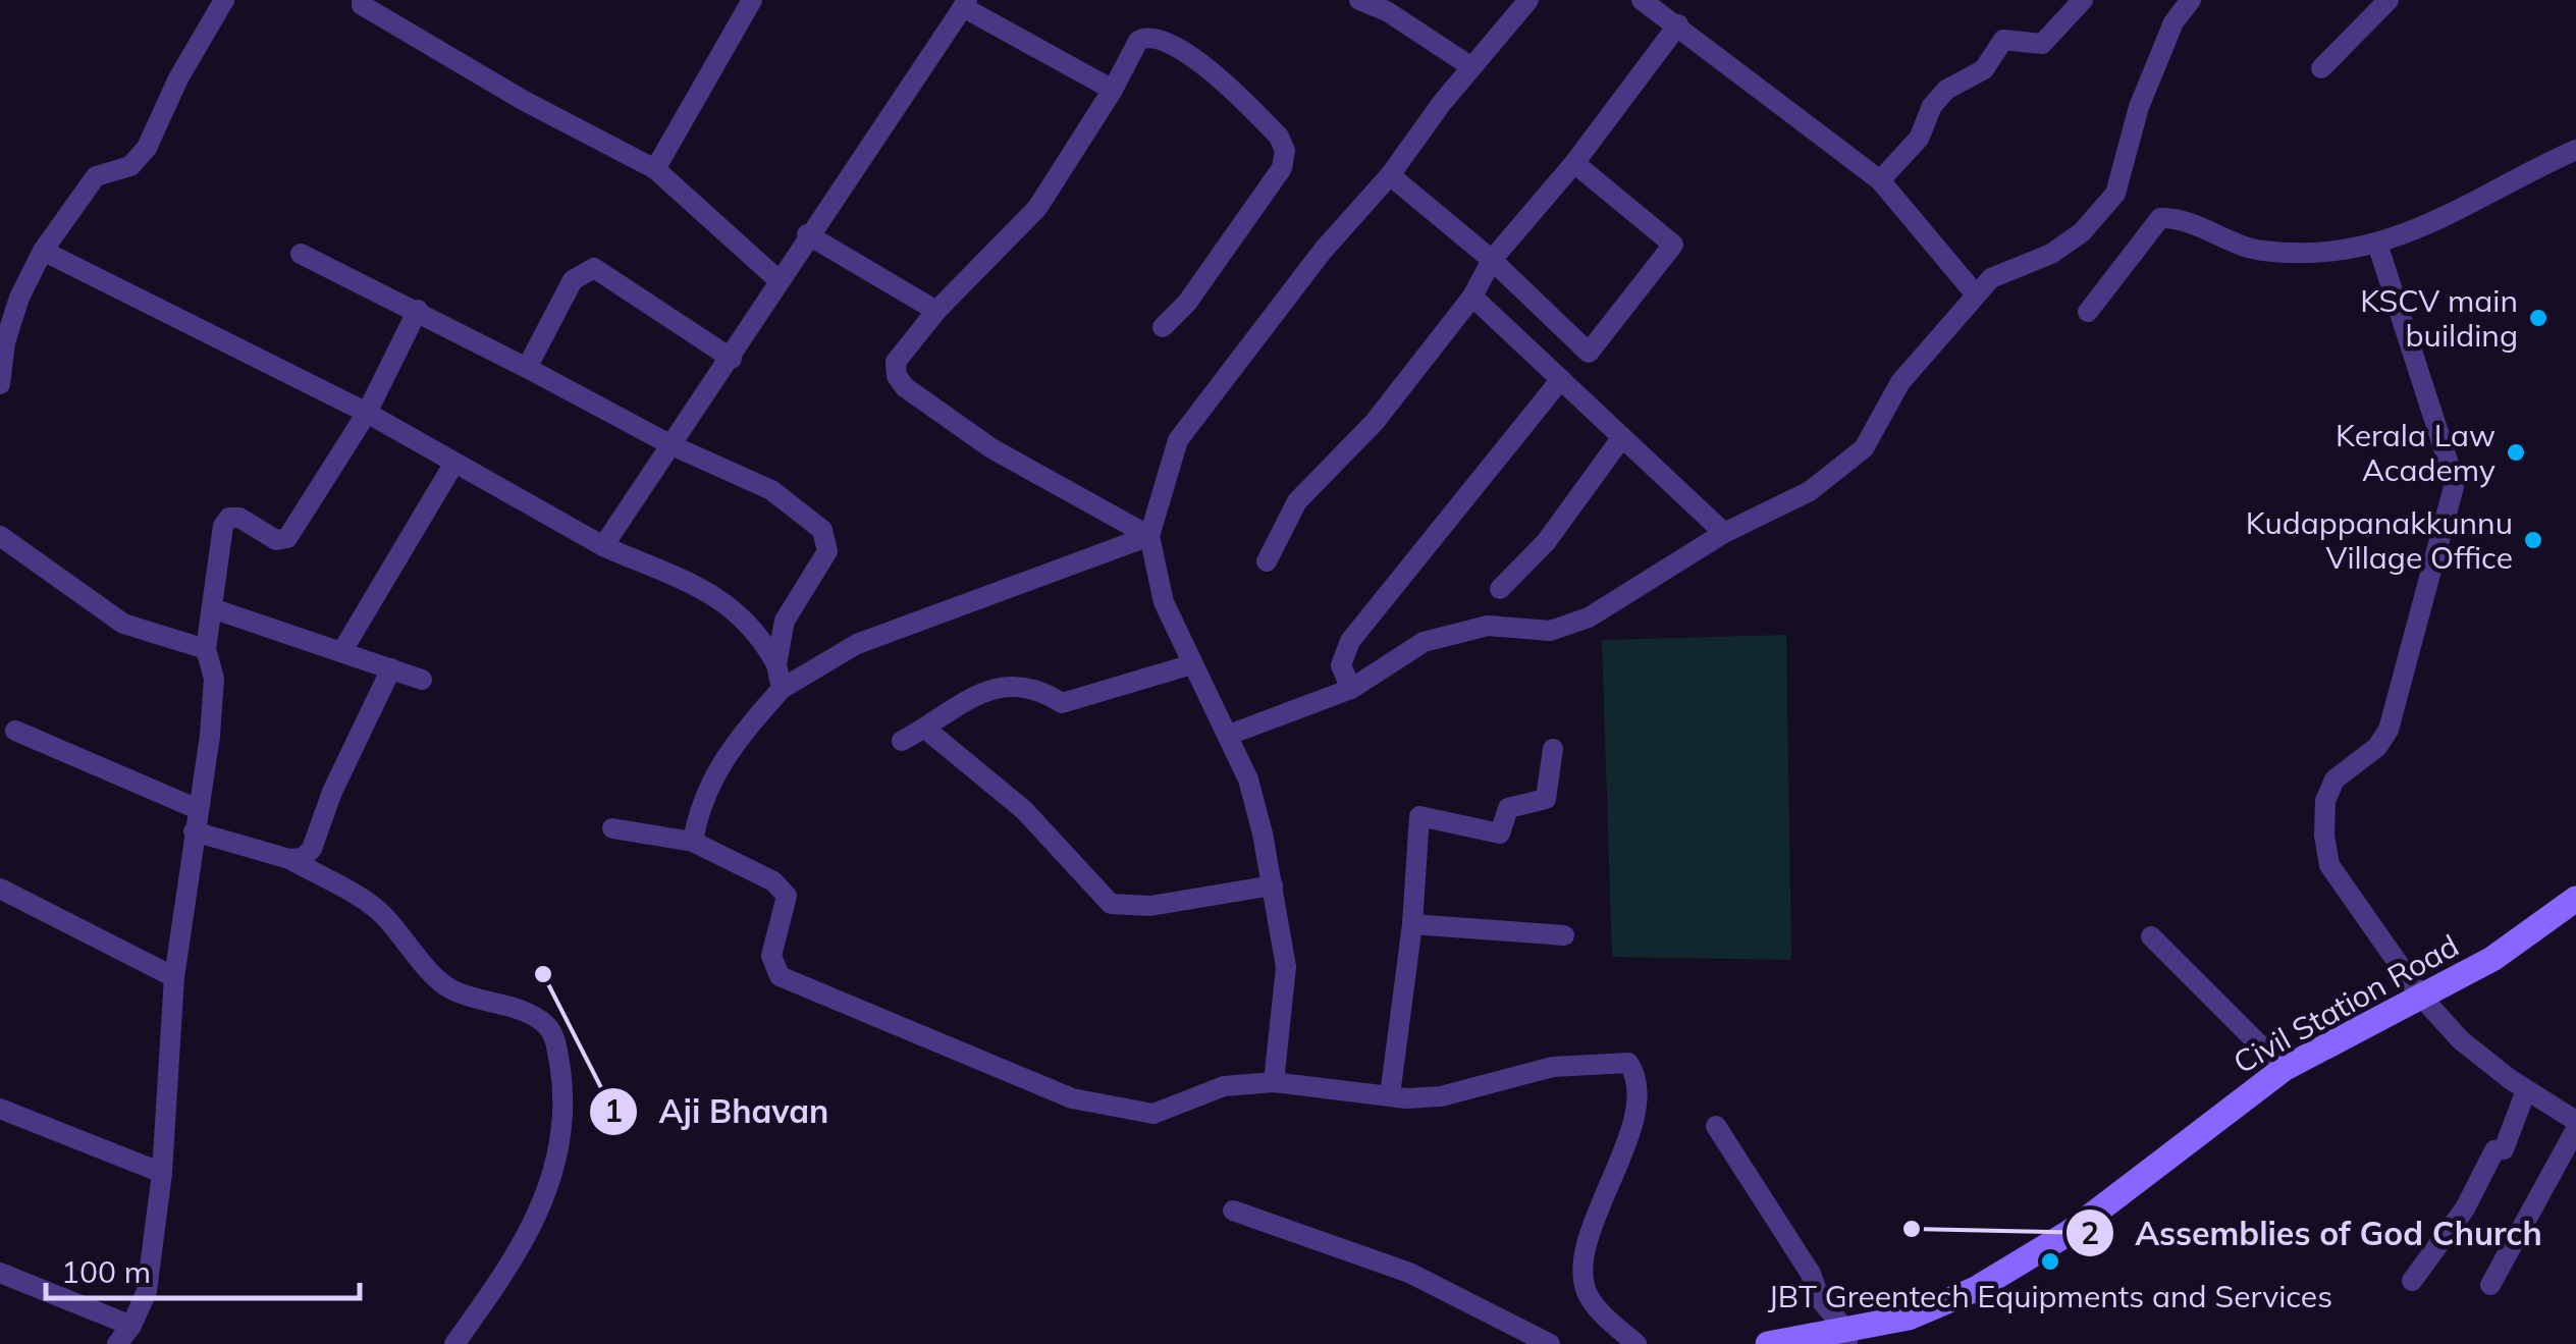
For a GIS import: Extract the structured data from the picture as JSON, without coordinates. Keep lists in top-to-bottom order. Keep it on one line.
{"streets":{"main road":["Civil Station Road"]},"places":["KSCV main building","Kerala Law Academy","Kudappanakkunnu Village Office","Aji Bhavan","Assemblies of God Church","JBT Greentech Equipments and Services"],"scale_bar":"100 m"}
